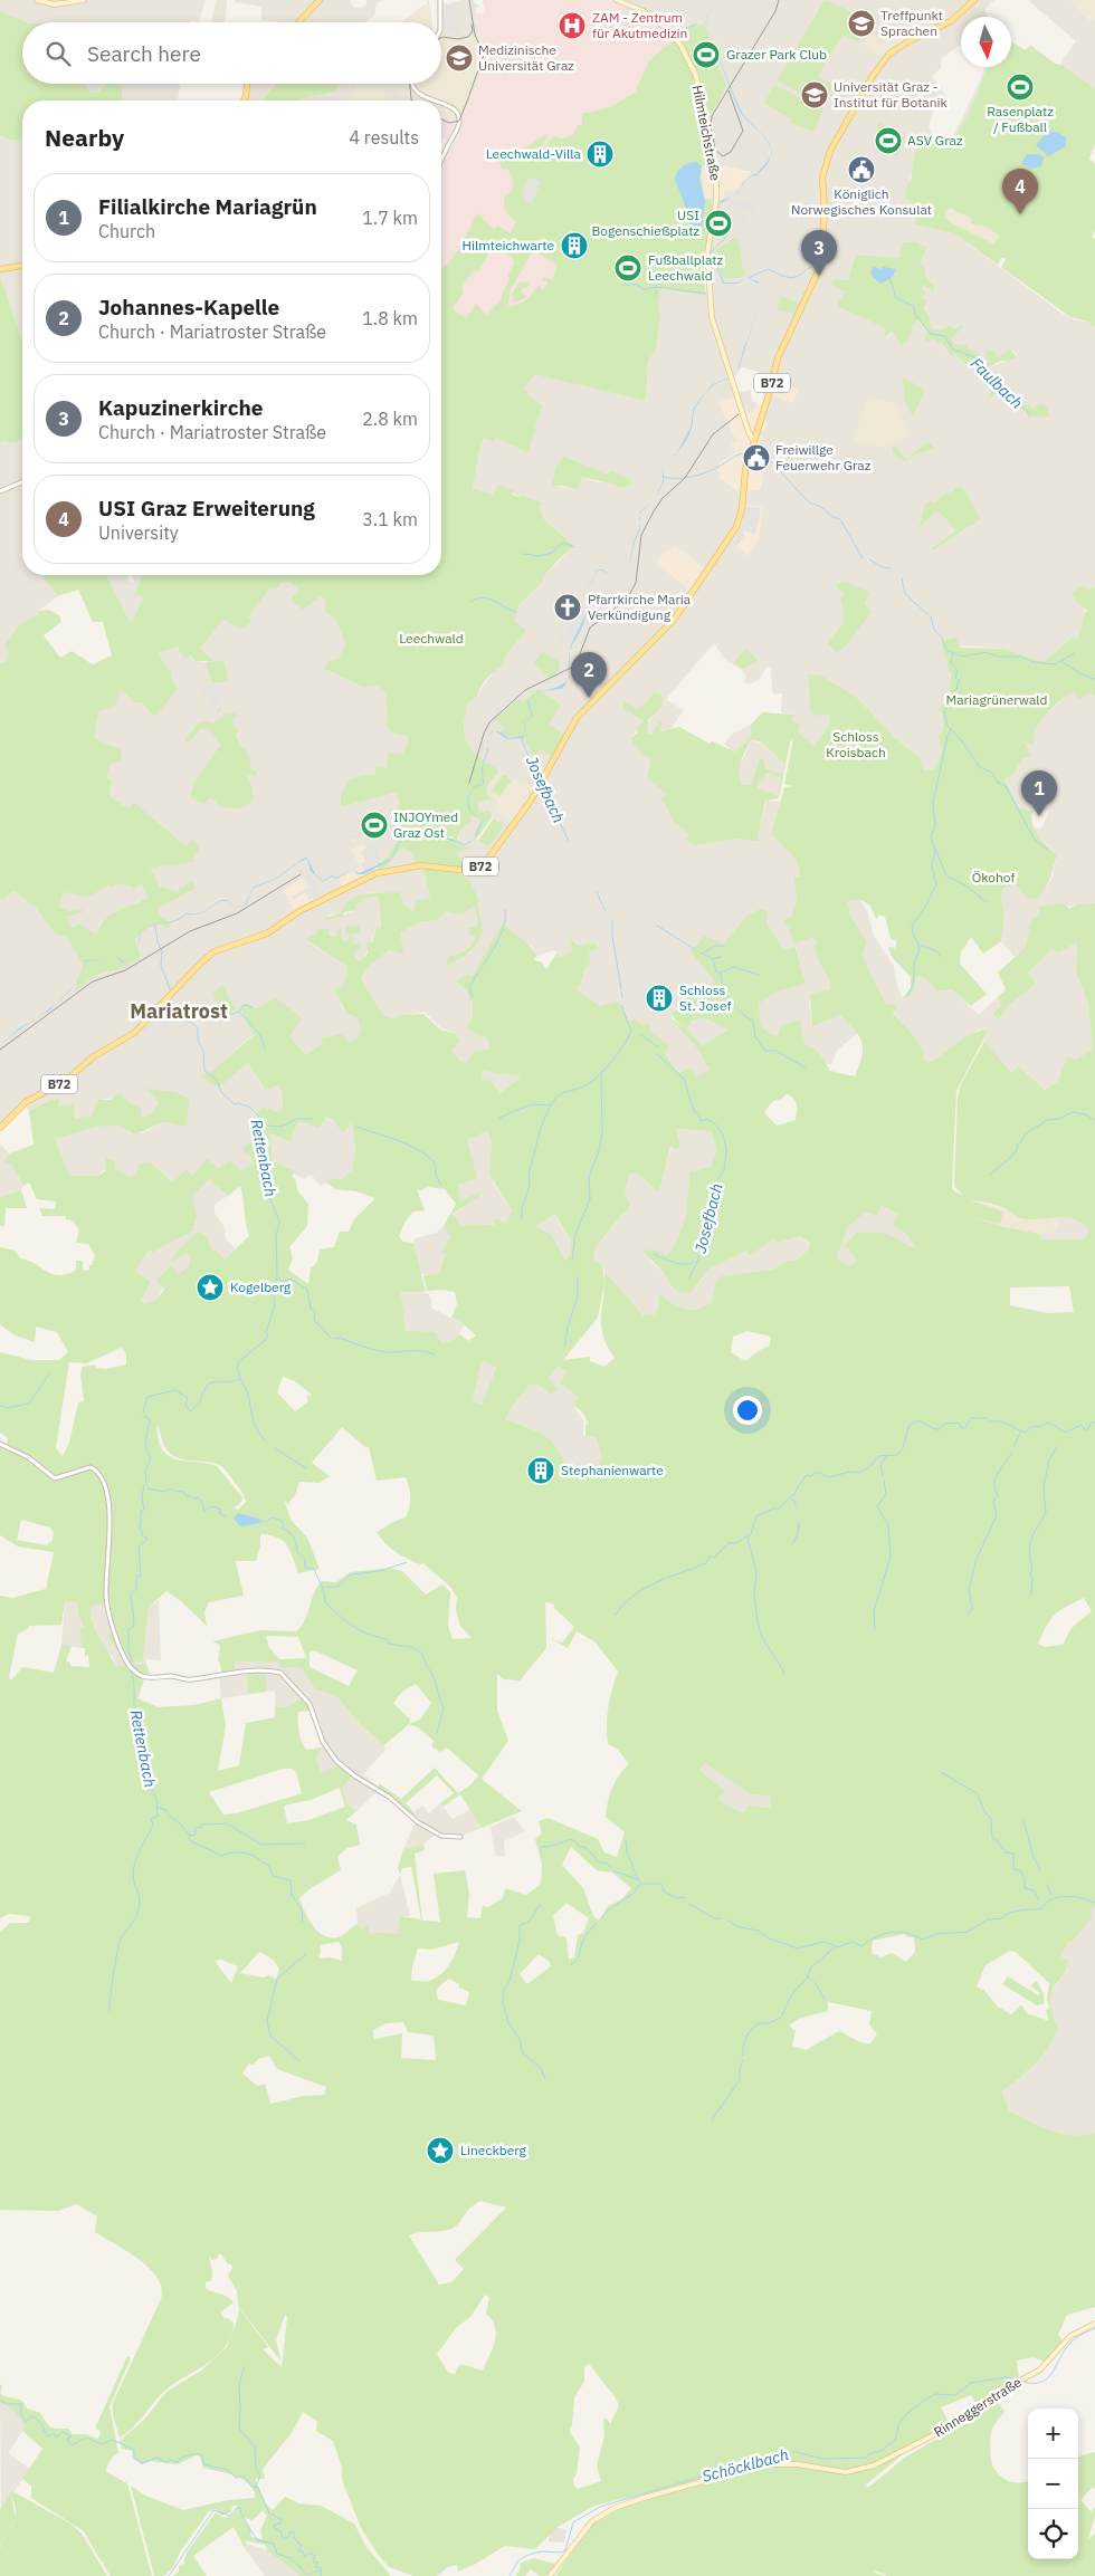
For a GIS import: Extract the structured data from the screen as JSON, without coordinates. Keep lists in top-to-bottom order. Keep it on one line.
{"streets":{"main road":["Hilmteichstraße","B72","Rinneggerstraße"]},"crossings":[["Hilmteichstraße","B72"]],"districts":["Mariatrost"],"water":["Faulbach","Josefbach","Rettenbach","Schöcklbach"],"parks":["Leechwald","Mariagrünerwald","Schloss Kroisbach","Ökohof"],"places":{"school or university":["Treffpunkt Sprachen","Medizinische Universität Graz","Universität Graz - Institut für Botanik"],"hospital":["ZAM - Zentrum für Akutmedizin"],"sports":["Grazer Park Club","Rasenplatz / Fußball","ASV Graz","USI Bogenschießplatz","Fußballplatz Leechwald","INJOYmed Graz Ost"],"building":["Leechwald-Villa","Hilmteichwarte","Schloss St. Josef","Stephanienwarte"],"public building":["Königlich Norwegisches Konsulat","Freiwillge Feuerwehr Graz"],"church":["Pfarrkirche Maria Verkündigung"],"place":["Kogelberg","Lineckberg"]},"north":"bottom","page":{"search":"Search here","heading":["Nearby","4 results"],"pins":["4","3","2","1"],"list":[{"mark":"1","name":"Filialkirche Mariagrün","note":"Church","value":"1.7 km"},{"mark":"2","name":"Johannes-Kapelle","note":"Church · Mariatroster Straße","value":"1.8 km"},{"mark":"3","name":"Kapuzinerkirche","note":"Church · Mariatroster Straße","value":"2.8 km"},{"mark":"4","name":"USI Graz Erweiterung","note":"University","value":"3.1 km"}],"map_buttons":["+","−"]}}
